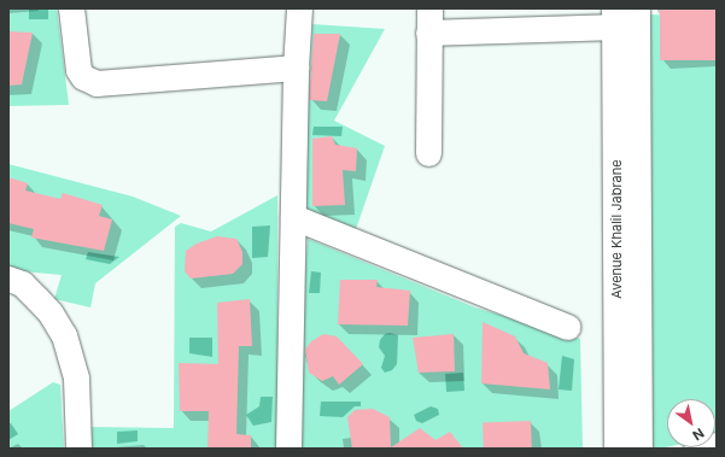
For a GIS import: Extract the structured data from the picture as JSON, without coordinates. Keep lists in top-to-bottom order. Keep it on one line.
{"streets":{"main road":["Avenue Khalil Jabrane"]},"north":"bottom right"}
